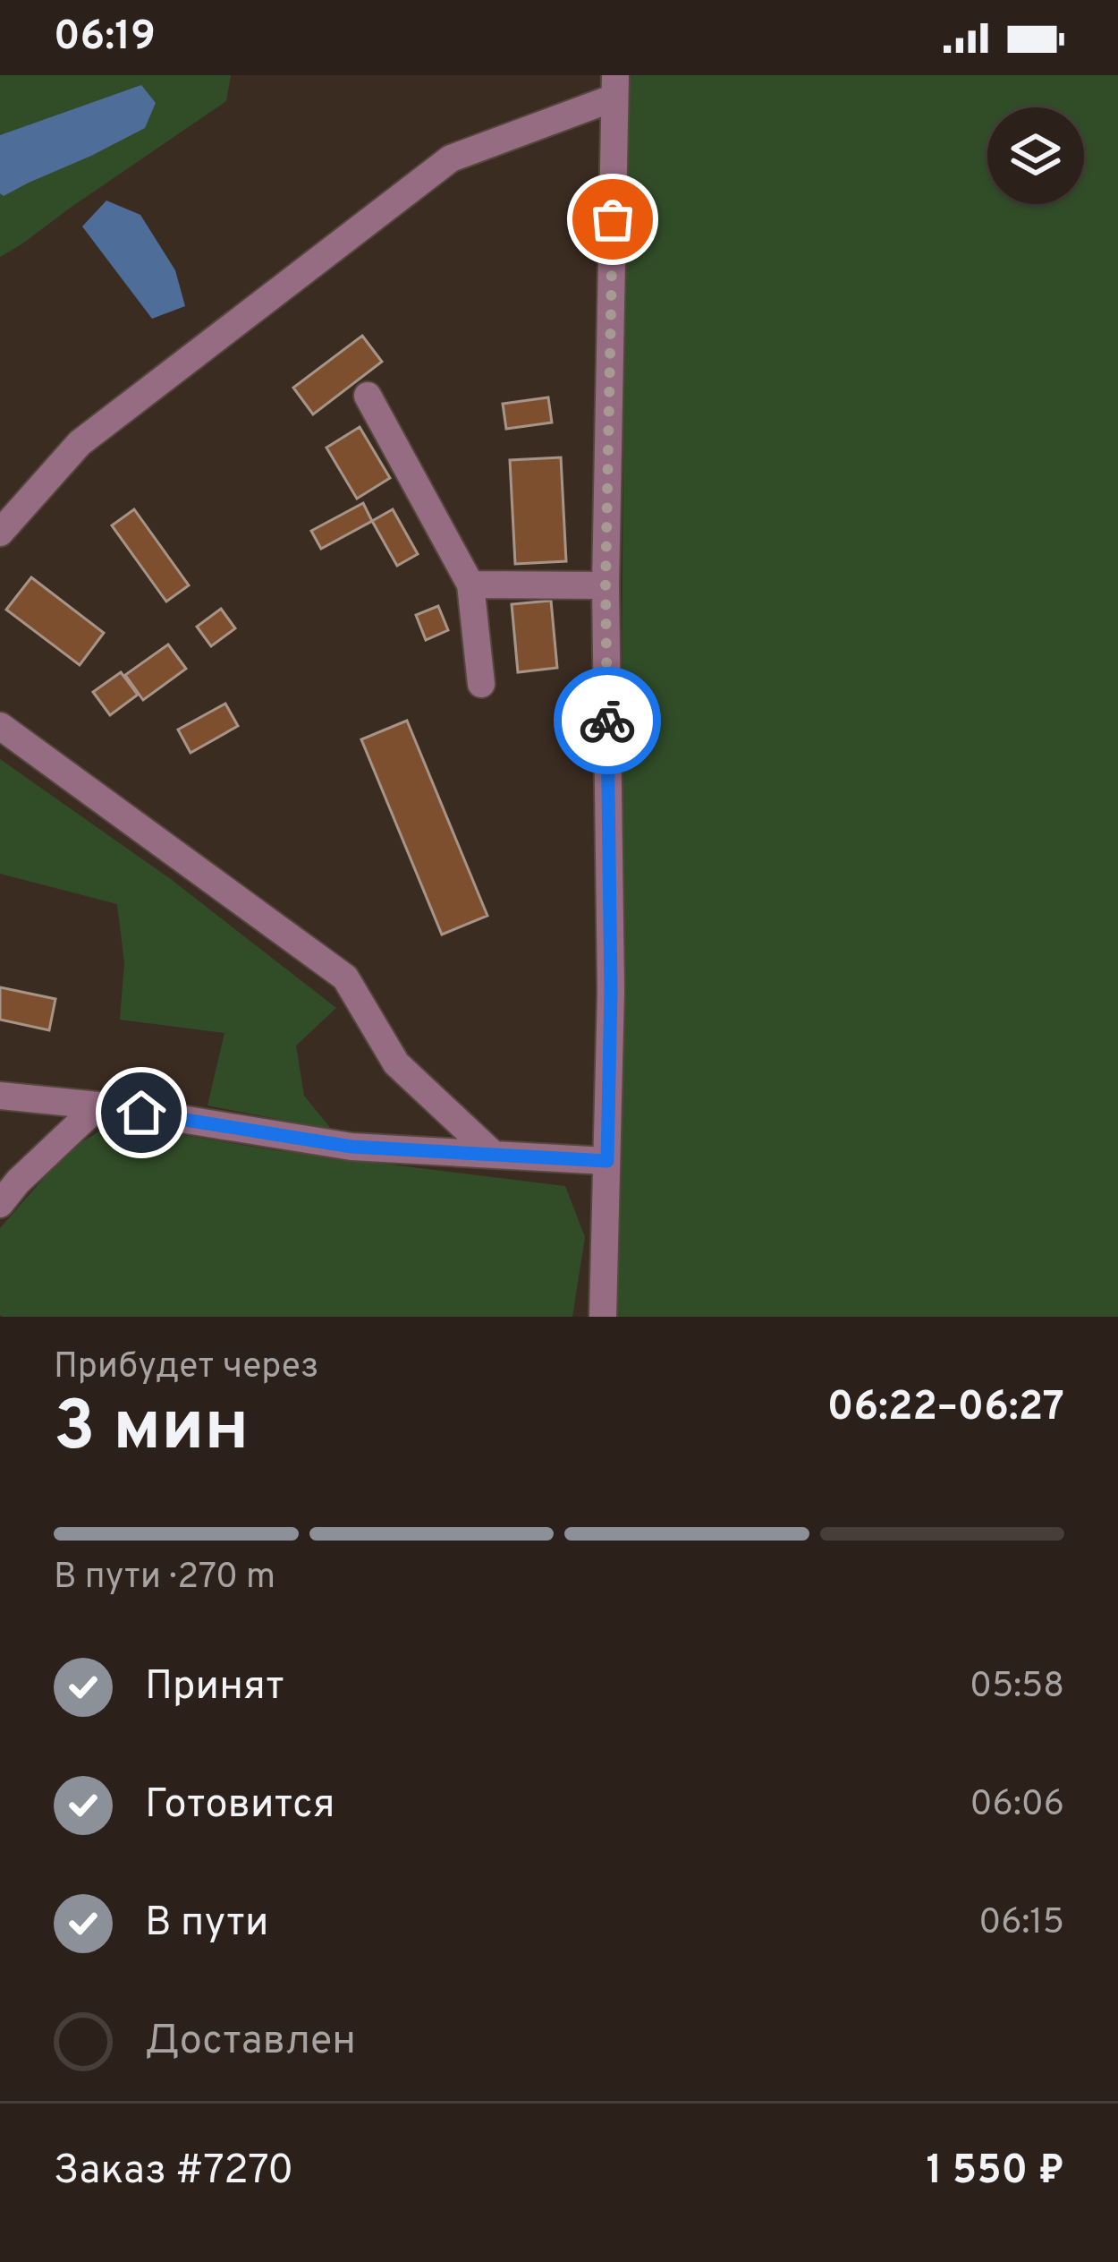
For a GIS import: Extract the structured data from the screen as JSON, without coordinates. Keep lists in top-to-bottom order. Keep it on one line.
{"page":{"status":"06:19","heading":["3 мин","Прибудет через","06:22–06:27"],"panel":["Заказ #7270","1 550 ₽"],"bar":"В пути · 270 m","list":[["Принят","05:58"],["Готовится","06:06"],["В пути","06:15"],"Доставлен"]}}
